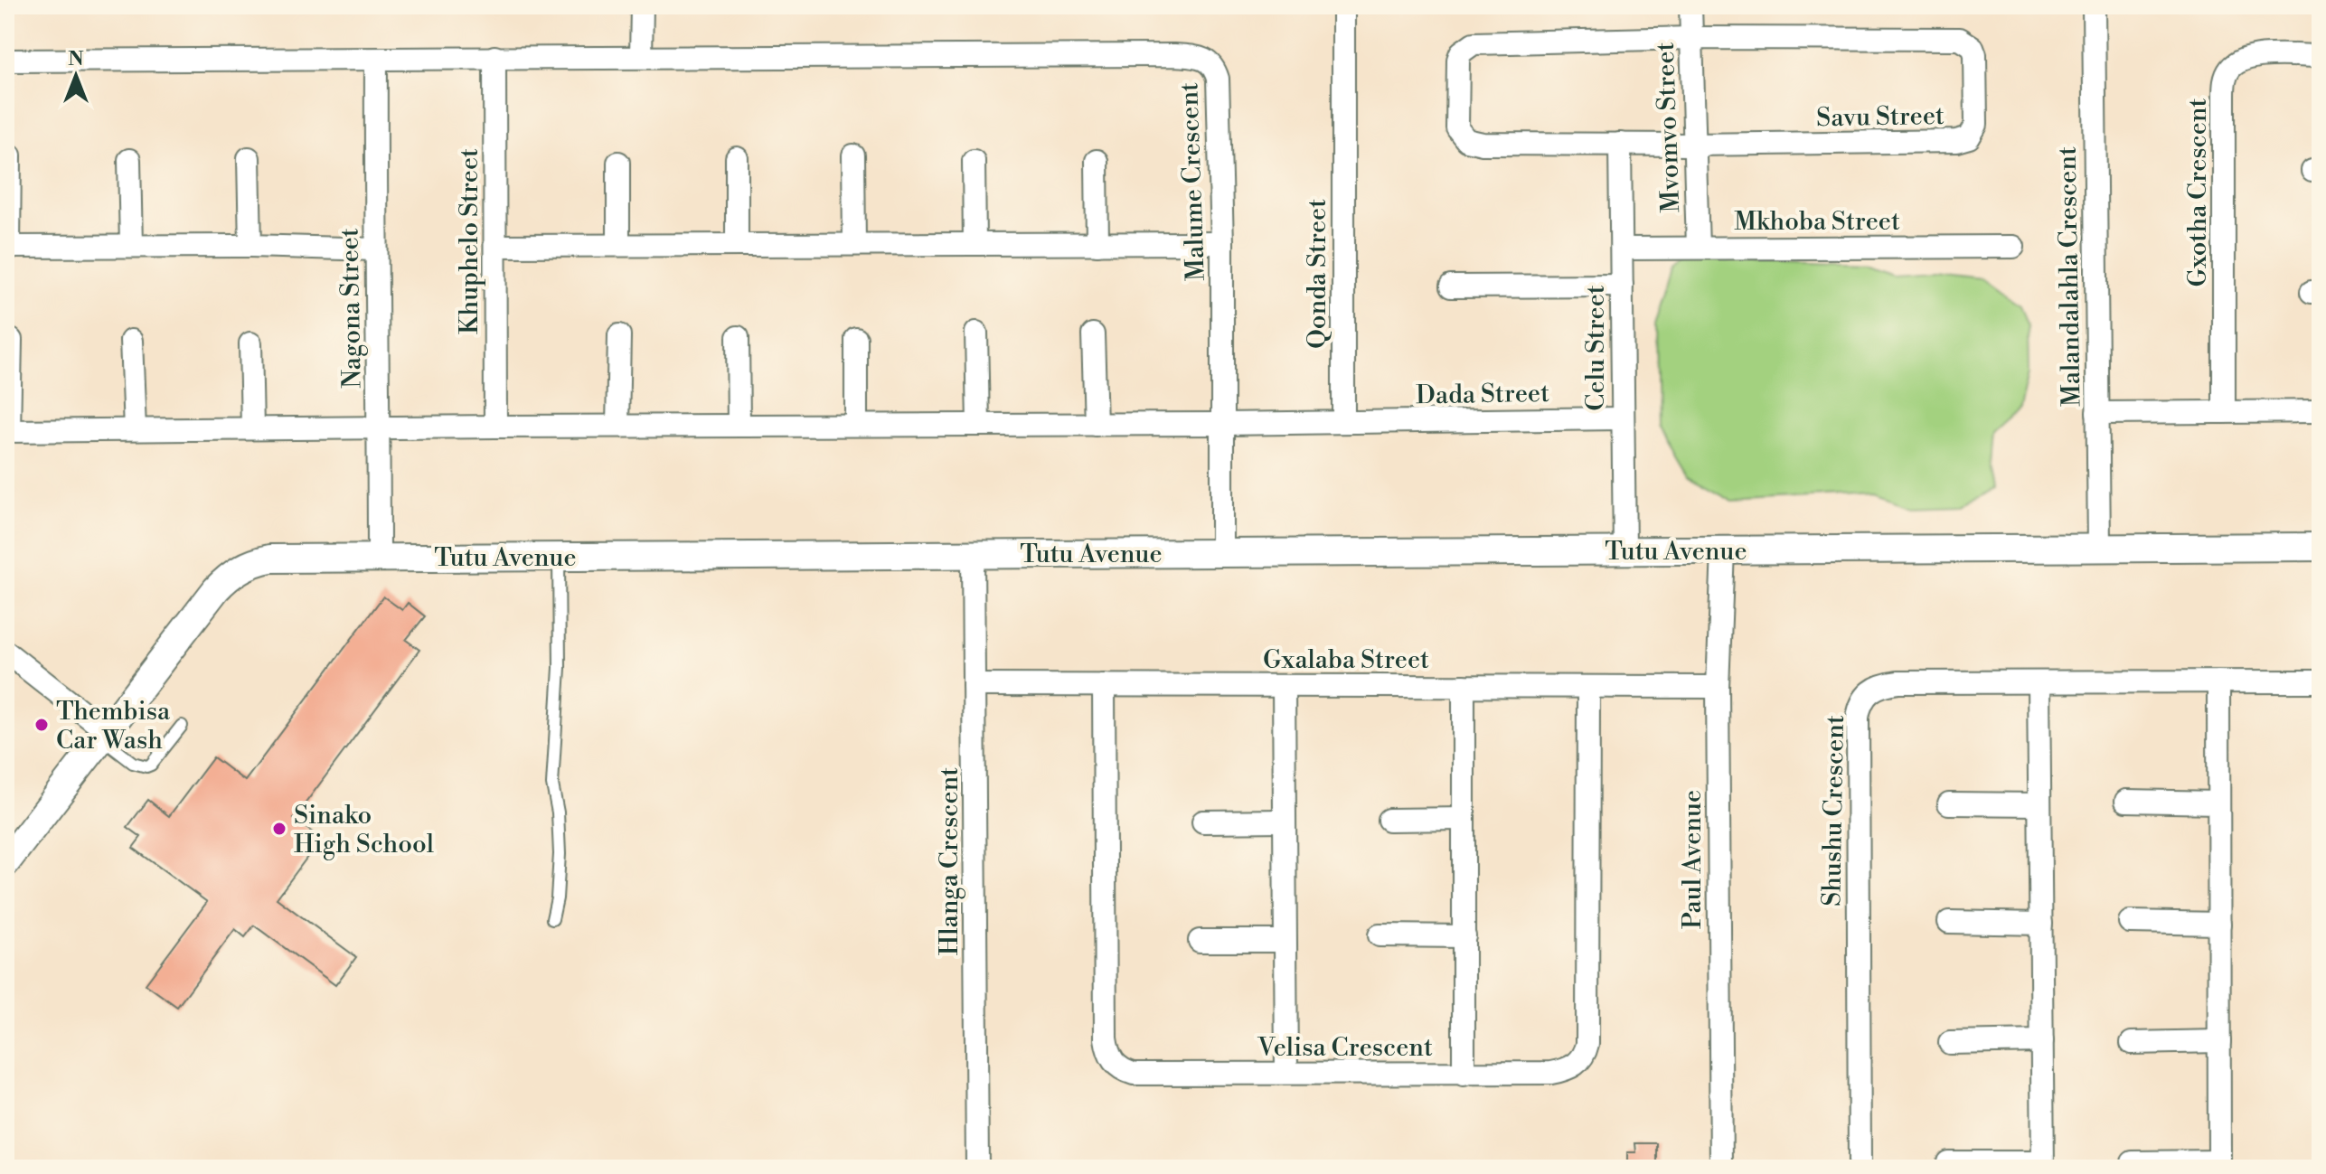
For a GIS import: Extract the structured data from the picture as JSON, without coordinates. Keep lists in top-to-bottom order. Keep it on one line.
{"streets":{"street":["Savu Street","Mvomvo Street","Malume Crescent","Gxotha Crescent","Mkhoba Street","Khuphelo Street","Qonda Street","Malandalahla Crescent","Nagona Street","Celu Street","Dada Street","Tutu Avenue","Gxalaba Street","Shushu Crescent","Paul Avenue","Hlanga Crescent","Velisa Crescent"]},"crossings":[["Savu Street","Mvomvo Street"],["Savu Street","Celu Street"],["Mvomvo Street","Mkhoba Street"],["Malume Crescent","Khuphelo Street"],["Malume Crescent","Nagona Street"],["Malume Crescent","Tutu Avenue"],["Mkhoba Street","Celu Street"],["Qonda Street","Dada Street"],["Malandalahla Crescent","Tutu Avenue"],["Nagona Street","Tutu Avenue"],["Celu Street","Dada Street"],["Celu Street","Tutu Avenue"],["Tutu Avenue","Paul Avenue"],["Tutu Avenue","Hlanga Crescent"],["Gxalaba Street","Paul Avenue"],["Gxalaba Street","Hlanga Crescent"],["Gxalaba Street","Velisa Crescent"]],"places":["Thembisa Car Wash","Sinako High School"],"north":"top"}
